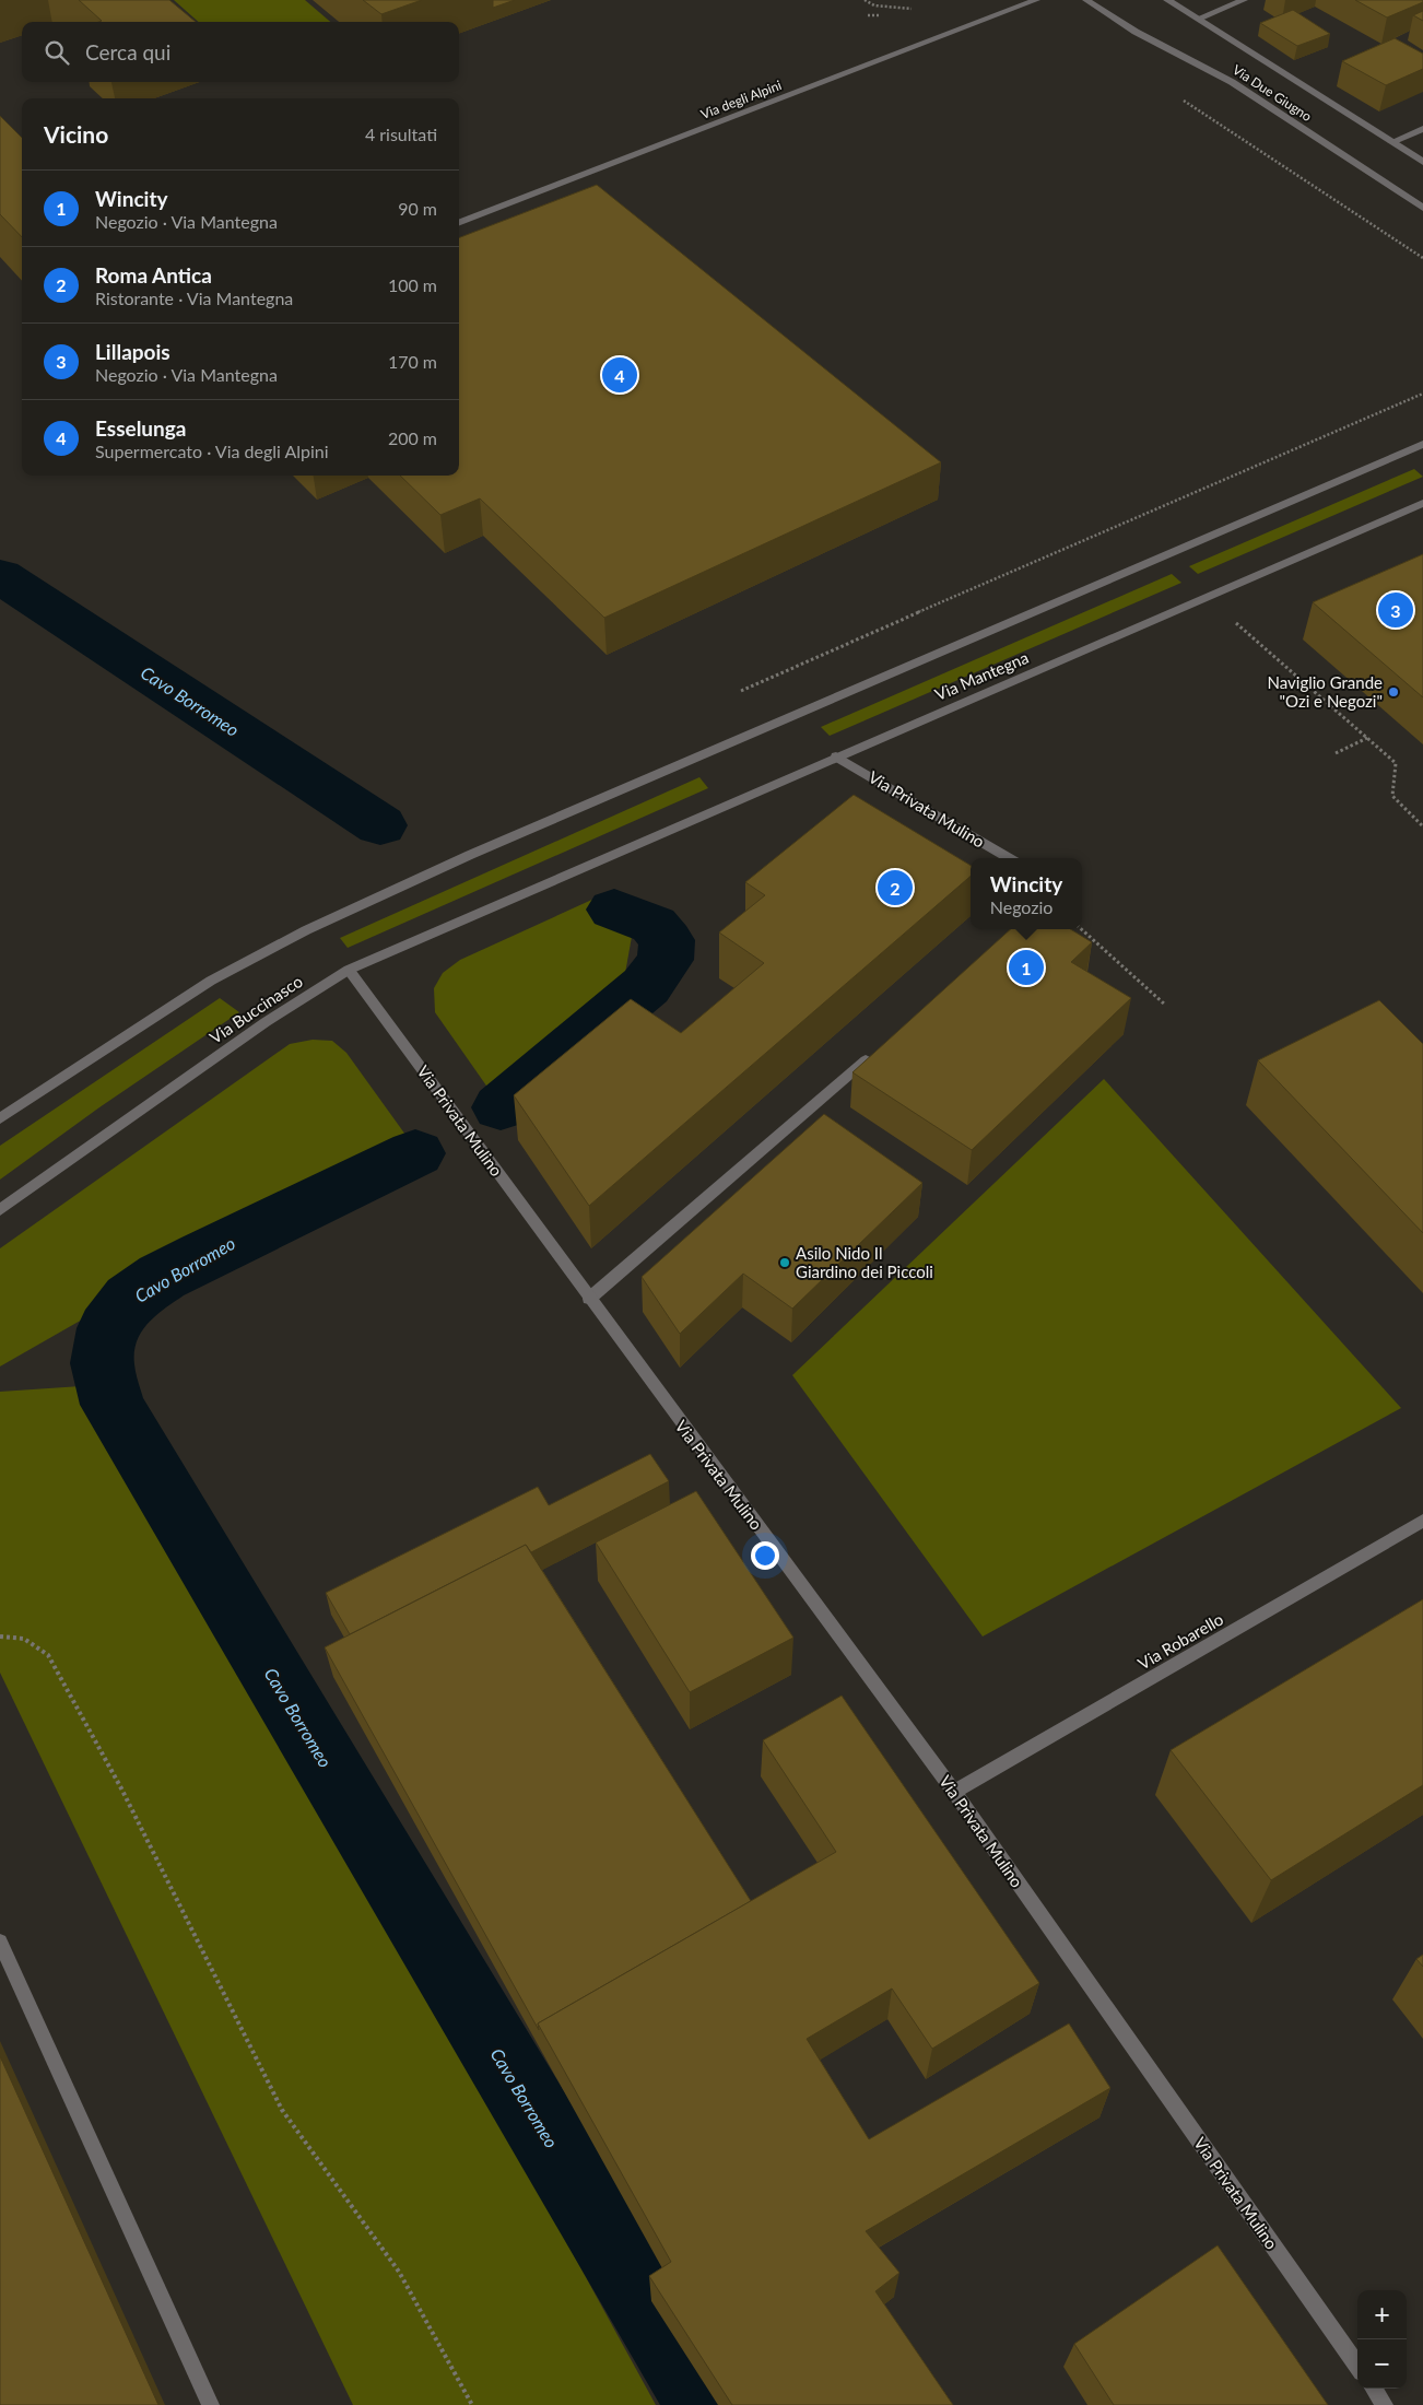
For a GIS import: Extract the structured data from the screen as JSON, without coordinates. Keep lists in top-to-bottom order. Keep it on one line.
{"streets":{"street":["Via Due Giugno","Via degli Alpini","Via Mantegna","Via Privata Mulino","Via Buccinasco","Via Robarello"]},"crossings":[["Via Mantegna","Via Privata Mulino"],["Via Mantegna","Via Buccinasco"],["Via Privata Mulino","Via Buccinasco"],["Via Privata Mulino","Via Robarello"]],"water":["Cavo Borromeo"],"places":["Naviglio Grande \"Ozi e Negozi\"","Asilo Nido Il Giardino dei Piccoli"],"page":{"search":"Cerca qui","heading":["Vicino","4 risultati"],"list":[{"mark":"1","name":"Wincity","note":"Negozio · Via Mantegna","value":"90 m"},{"mark":"2","name":"Roma Antica","note":"Ristorante · Via Mantegna","value":"100 m"},{"mark":"3","name":"Lillapois","note":"Negozio · Via Mantegna","value":"170 m"},{"mark":"4","name":"Esselunga","note":"Supermercato · Via degli Alpini","value":"200 m"}],"pins":["4","3","2","1"],"popup":["Wincity","Negozio"],"map_buttons":["+","−"]}}
